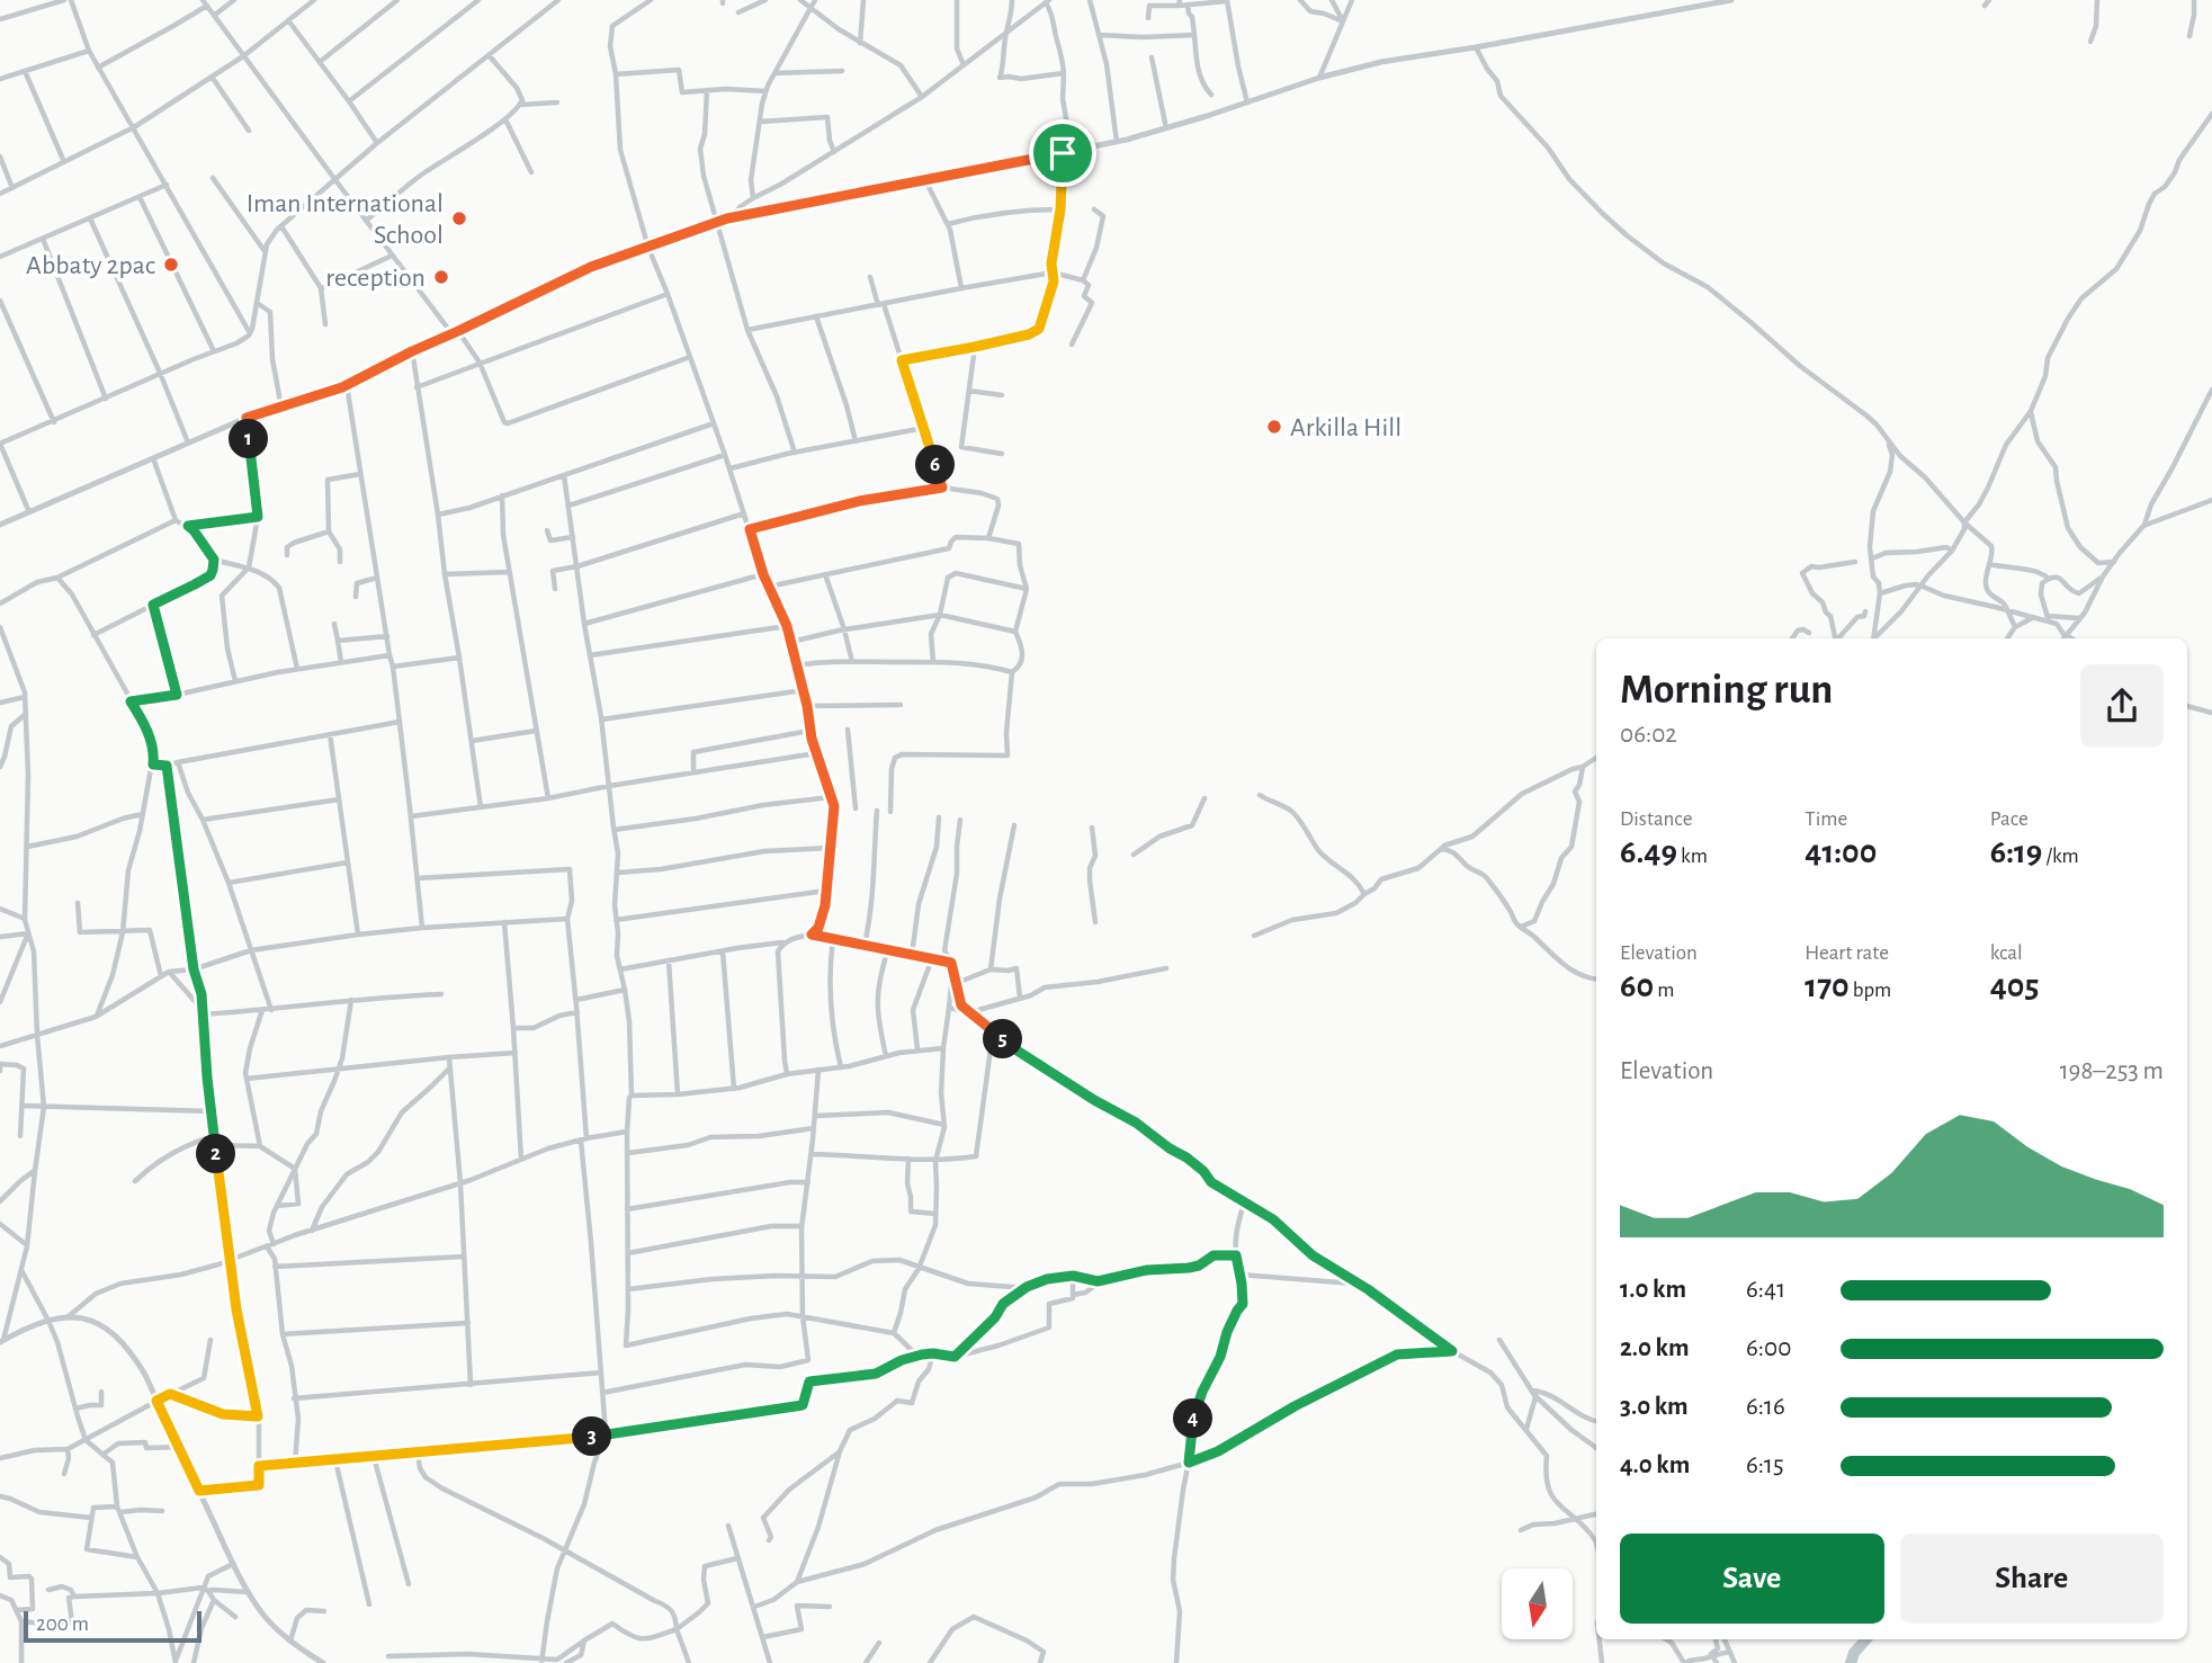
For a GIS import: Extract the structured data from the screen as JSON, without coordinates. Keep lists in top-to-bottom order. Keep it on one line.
{"places":["Iman International School","Abbaty 2pac","reception","Arkilla Hill"],"scale_bar":"200 m","north":"bottom","page":{"pins":["1","6","5","2","4","3"],"heading":["Morning run","06:02"],"stats":[["Distance","6.49 km"],["Time","41:00"],["Pace","6:19 /km"],["Elevation","60 m"],["Heart rate","170 bpm"],["kcal","405"]],"chart":["Elevation","198–253 m"],"list":[{"name":"1.0 km","note":"6:41"},{"name":"2.0 km","note":"6:00"},{"name":"3.0 km","note":"6:16"},{"name":"4.0 km","note":"6:15"}],"buttons":["Save","Share"],"scale":"200 m"}}
